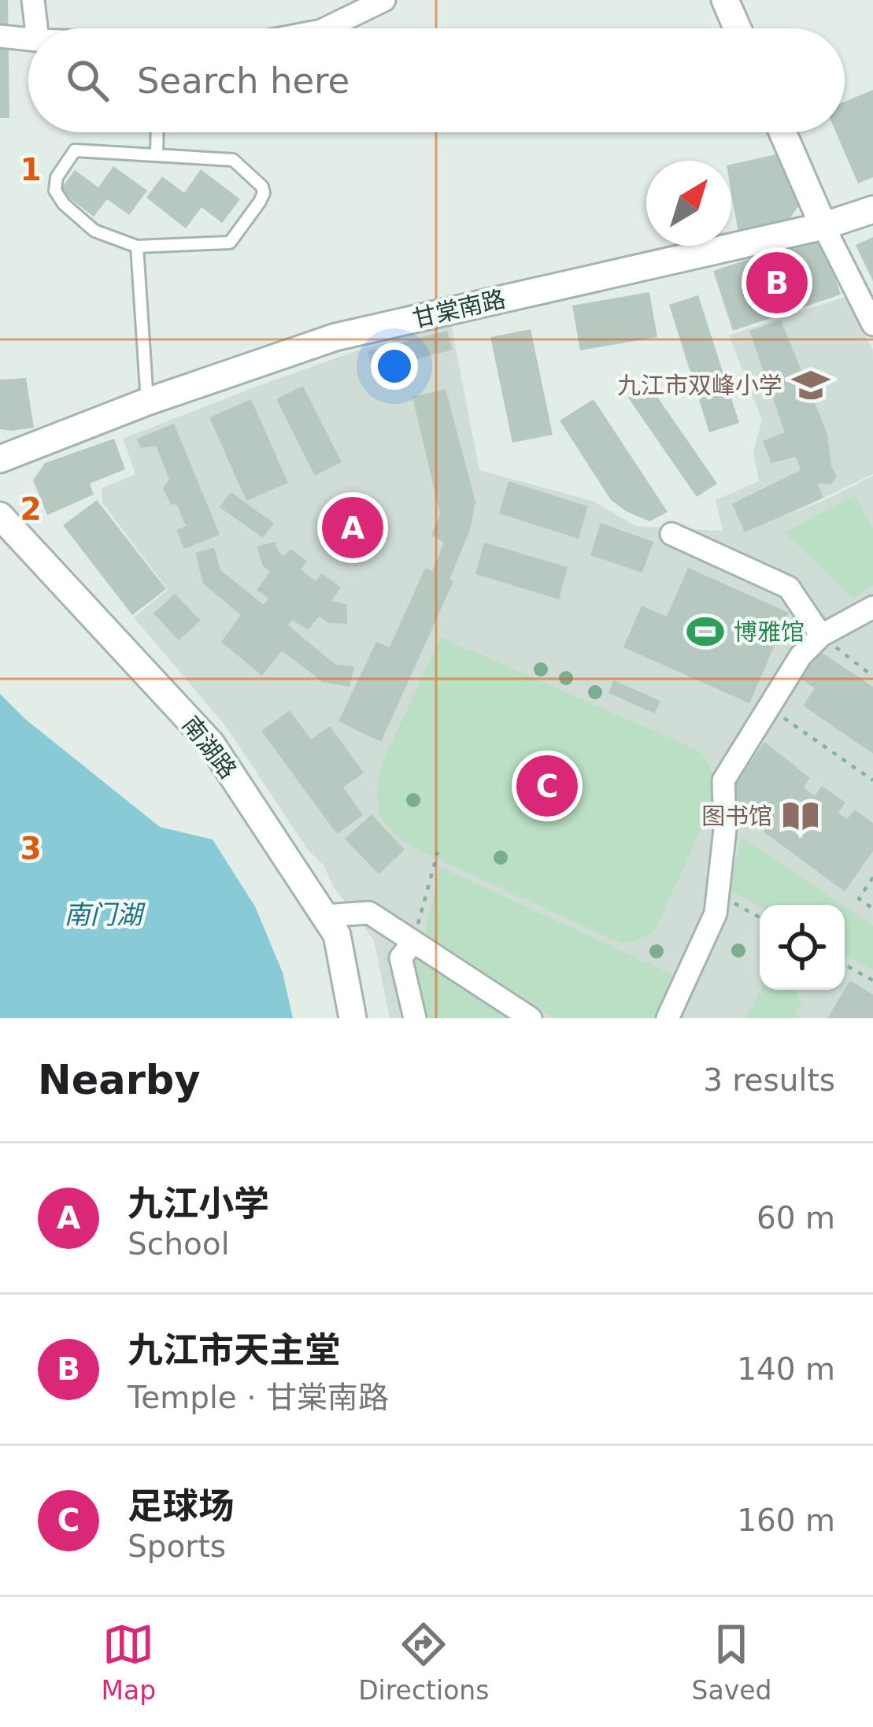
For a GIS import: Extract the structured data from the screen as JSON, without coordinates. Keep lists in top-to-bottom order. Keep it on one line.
{"streets":{"street":["甘棠南路","南湖路"]},"water":["南门湖"],"places":{"school or university":["九江市双峰小学"],"sports":["博雅馆"],"library":["图书馆"]},"north":"top right","page":{"search":"Search here","pins":["B","A","C"],"heading":["Nearby","3 results"],"list":[{"mark":"A","name":"九江小学","note":"School","value":"60 m"},{"mark":"B","name":"九江市天主堂","note":"Temple · 甘棠南路","value":"140 m"},{"mark":"C","name":"足球场","note":"Sports","value":"160 m"}],"nav":["Map","Directions","Saved"]},"grid":{"rows":["1","2","3"]}}
